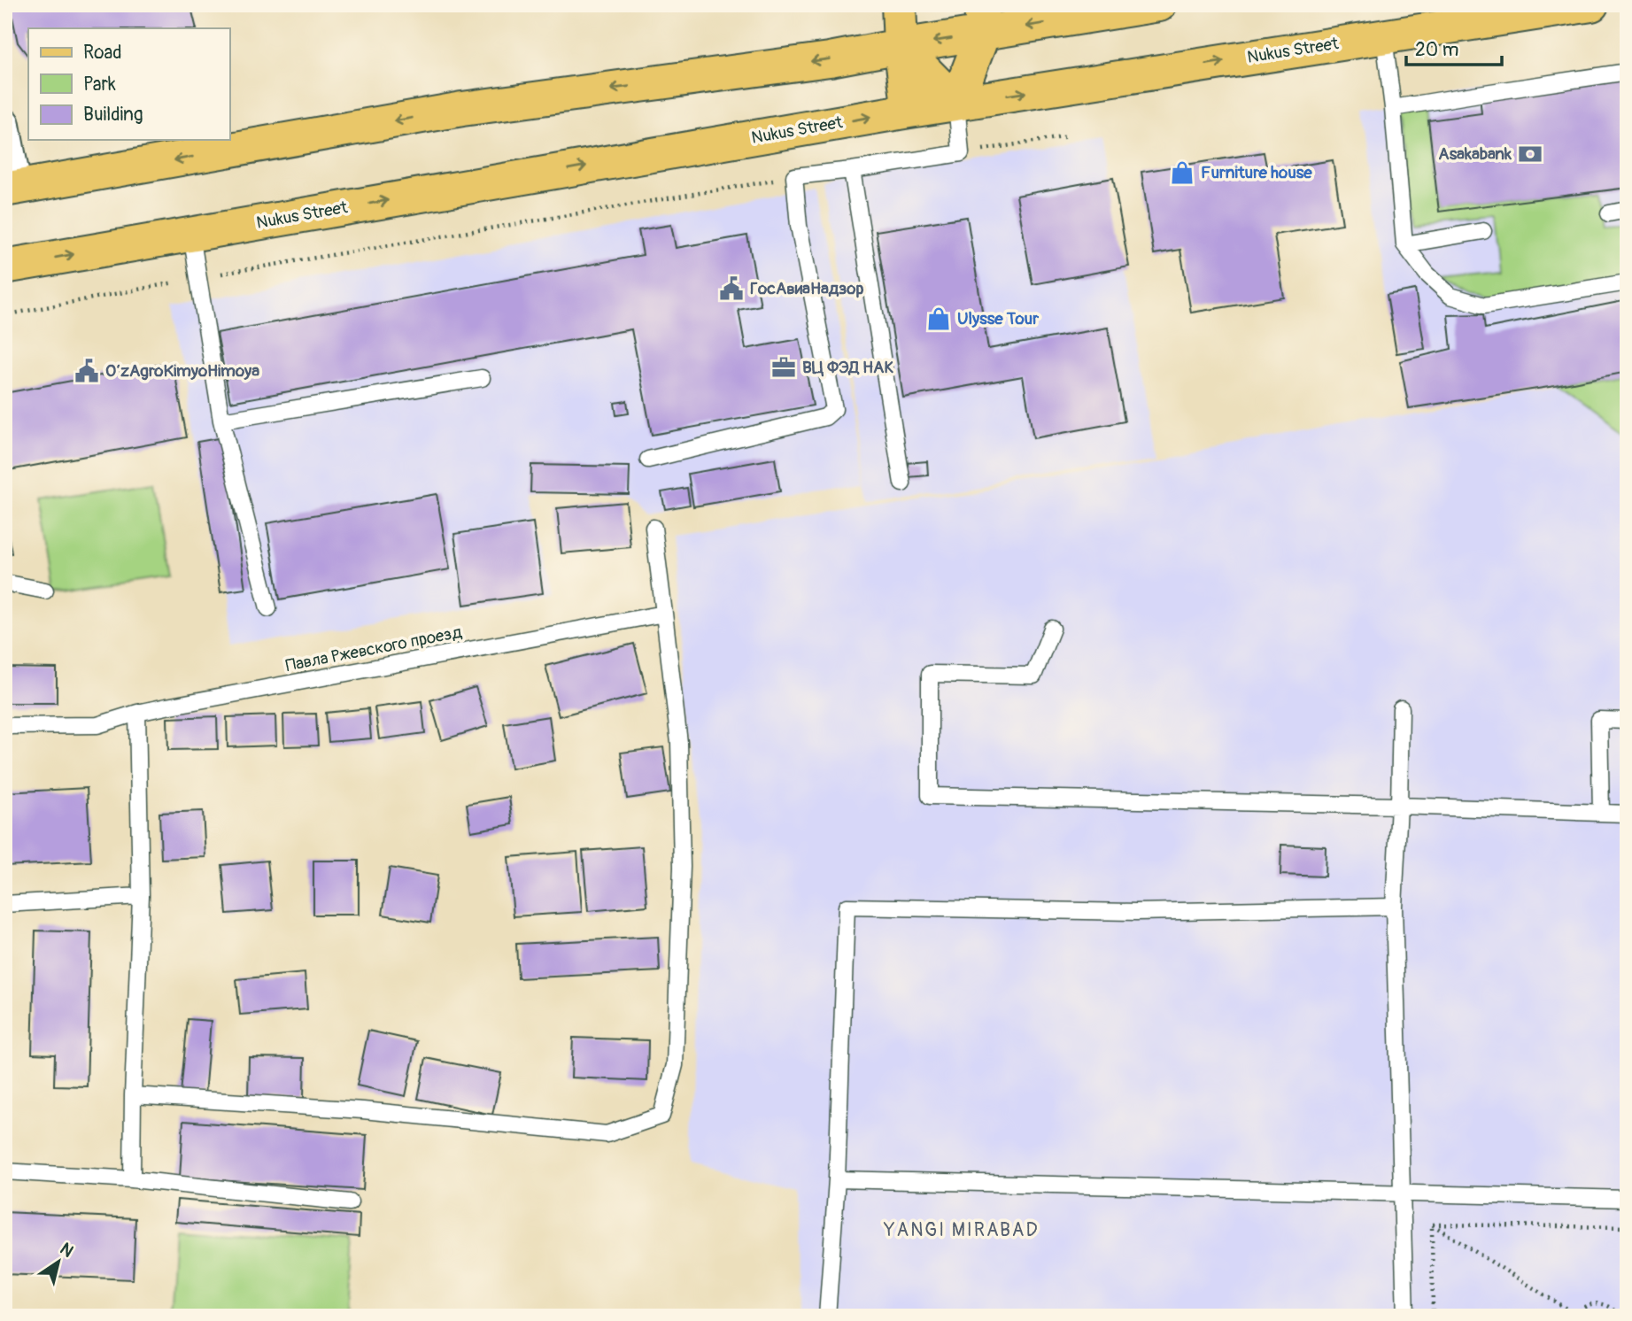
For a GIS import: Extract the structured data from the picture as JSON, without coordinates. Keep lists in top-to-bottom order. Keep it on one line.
{"streets":{"main road":["Nukus Street"],"lane":["Павла Ржевского проезд"]},"districts":["YANGI MIRABAD"],"places":{"bank":["Asakabank"],"shop":["Furniture house","Ulysse Tour"],"public building":["ГосАвиаНадзор","O‘zAgroKimyoHimoya"],"office":["ВЦ ФЭД НАК"]},"legend":["Road","Park","Building"],"scale_bar":"20 m","north":"top right"}
